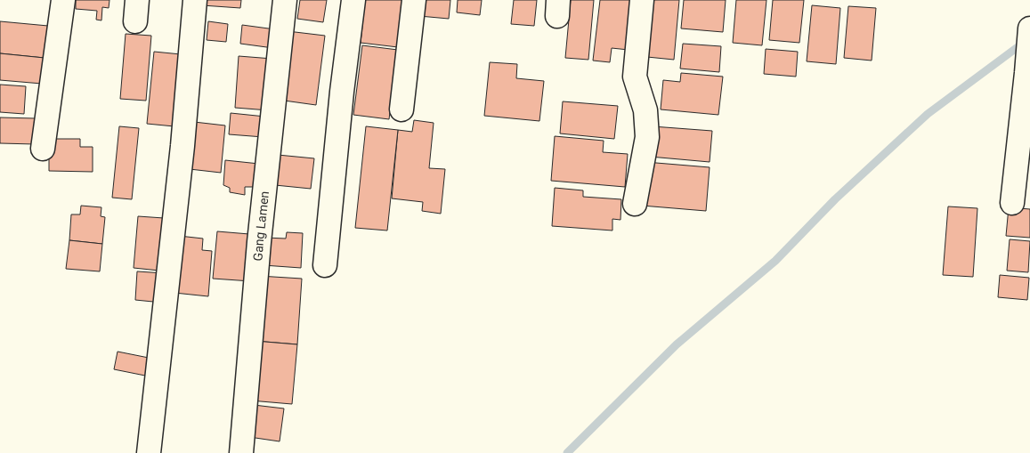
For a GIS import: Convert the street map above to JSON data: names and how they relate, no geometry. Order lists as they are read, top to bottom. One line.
{"streets":{"street":["Gang Lamen"]}}
